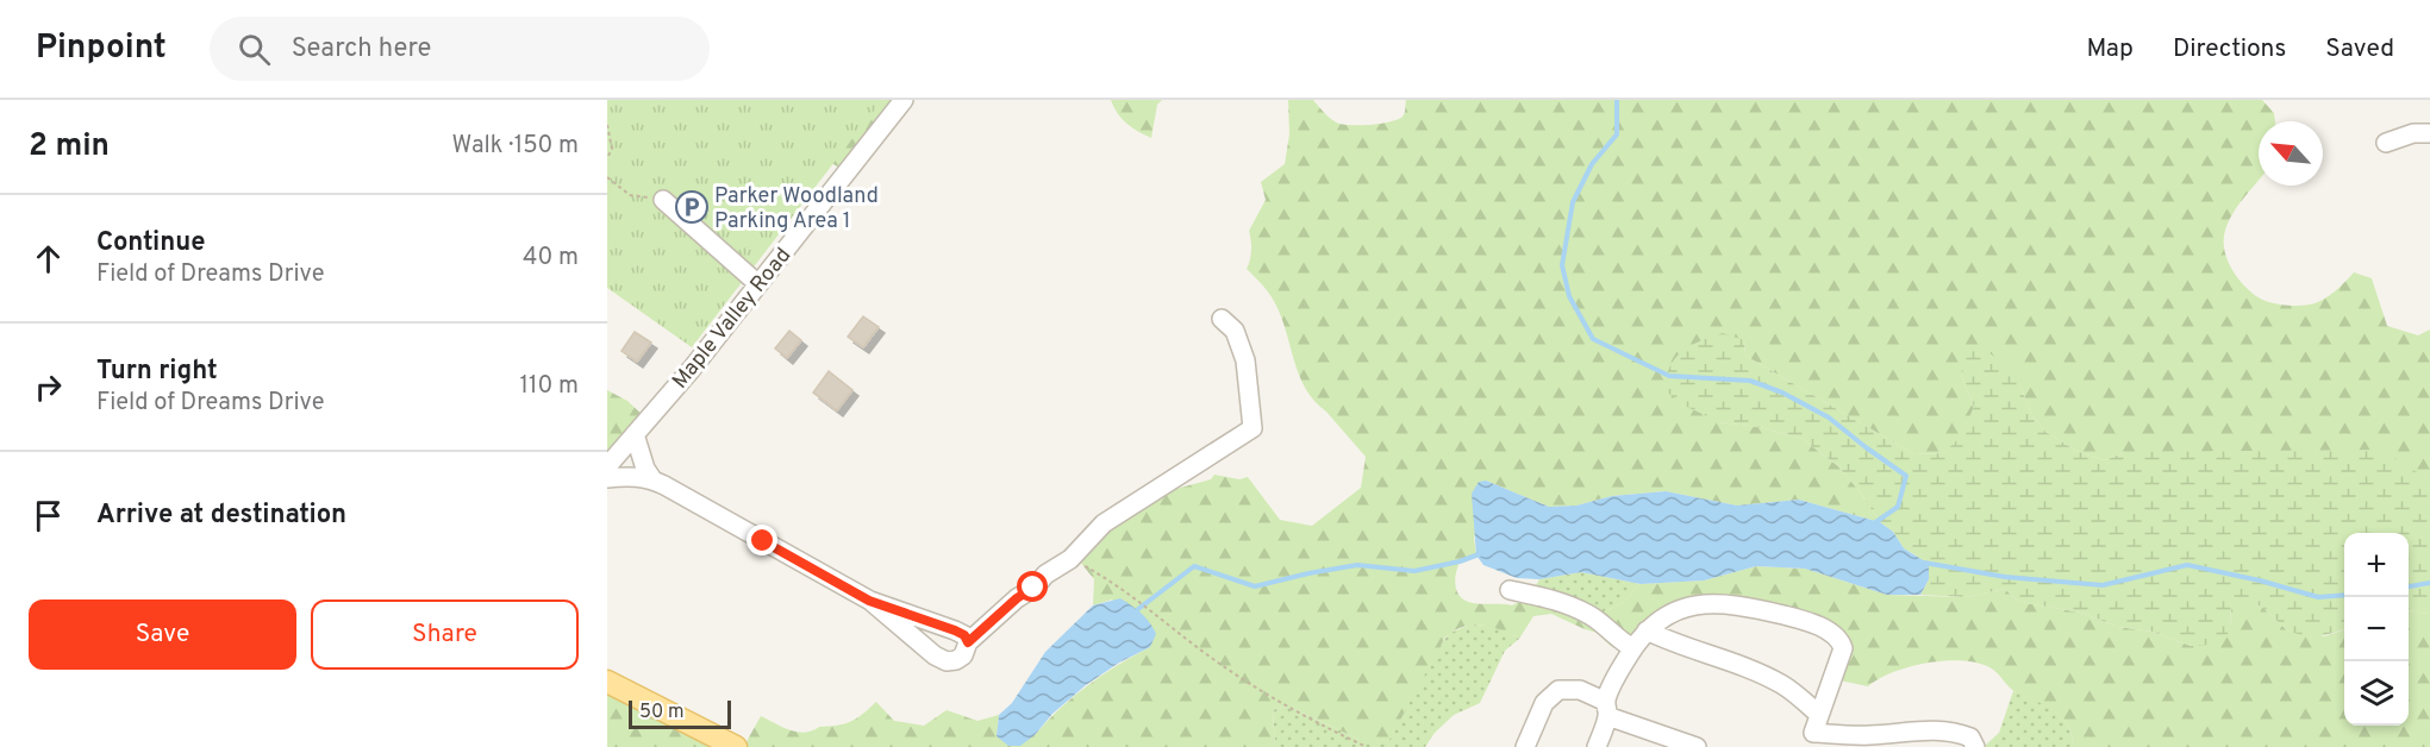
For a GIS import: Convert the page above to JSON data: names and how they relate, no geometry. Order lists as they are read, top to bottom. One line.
{"streets":{"street":["Maple Valley Road"]},"places":{"parking":["Parker Woodland Parking Area 1"]},"scale_bar":"50 m","north":"top left","page":{"header":"Pinpoint","search":"Search here","nav":["Map","Directions","Saved"],"heading":["2 min","Walk · 150 m"],"list":[["Continue","Field of Dreams Drive","40 m"],["Turn right","Field of Dreams Drive","110 m"],"Arrive at destination"],"map_buttons":["+","−"],"buttons":["Save","Share"],"scale":"50 m"}}
